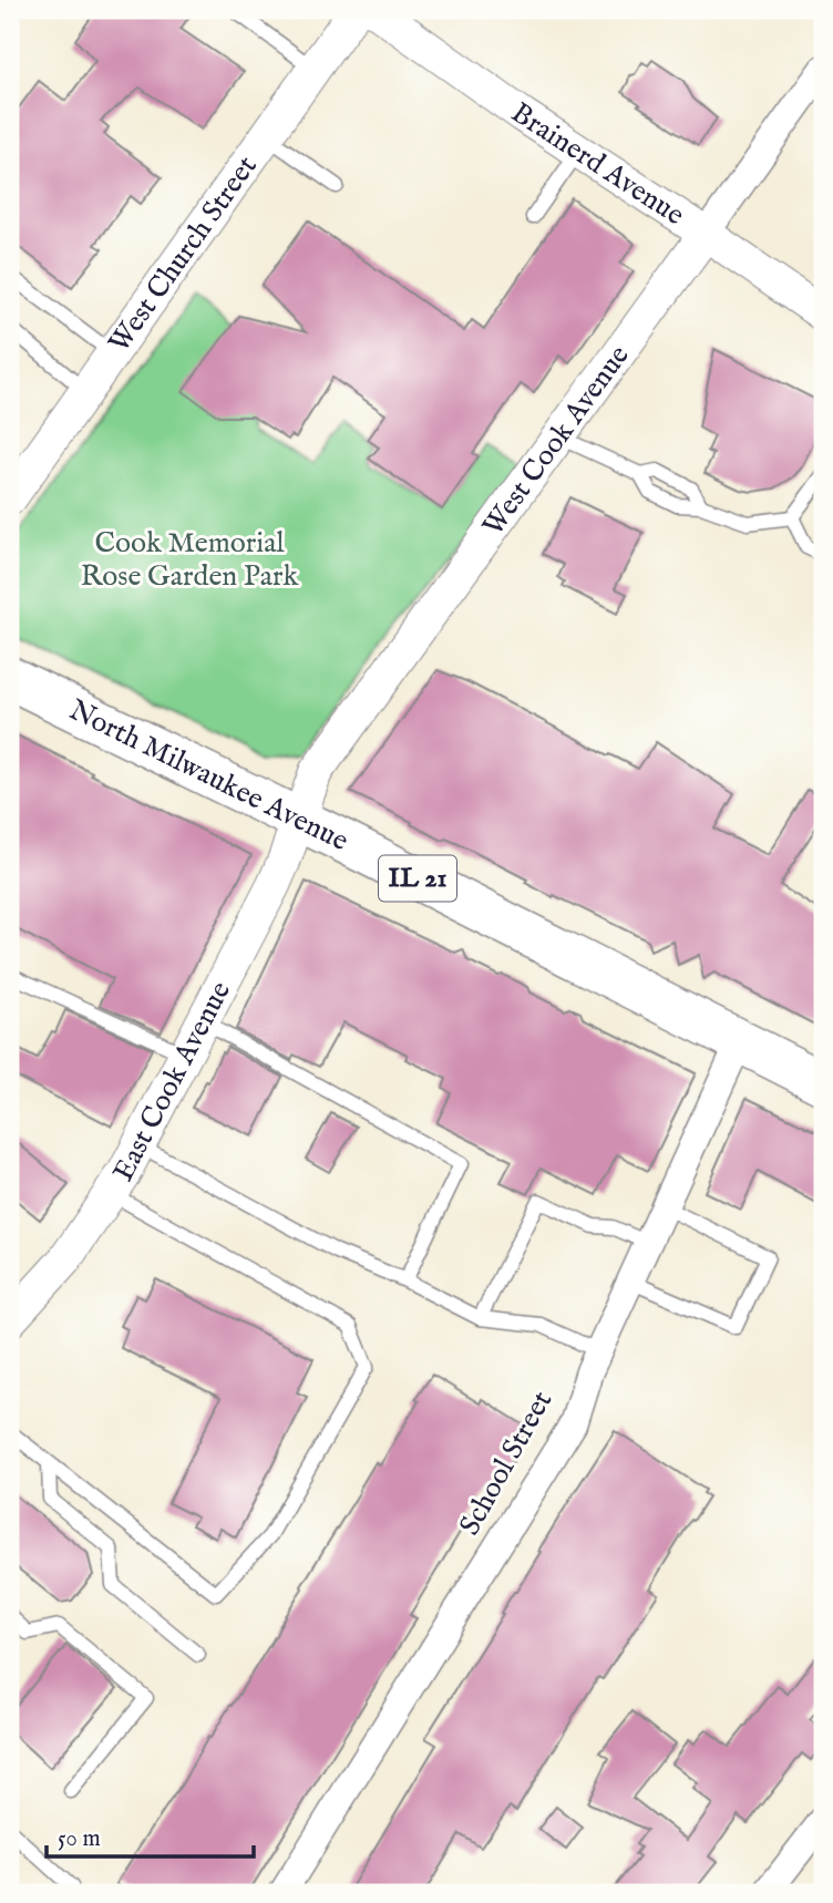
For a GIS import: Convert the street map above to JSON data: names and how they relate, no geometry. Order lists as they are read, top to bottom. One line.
{"streets":{"main road":["North Milwaukee Avenue","IL 21"],"street":["Brainerd Avenue","West Church Street","West Cook Avenue","East Cook Avenue","School Street"]},"crossings":[["Brainerd Avenue","West Cook Avenue"],["West Cook Avenue","North Milwaukee Avenue"],["West Cook Avenue","East Cook Avenue"],["North Milwaukee Avenue","East Cook Avenue"],["North Milwaukee Avenue","School Street"]],"parks":["Cook Memorial Rose Garden Park"],"scale_bar":"50 m"}
